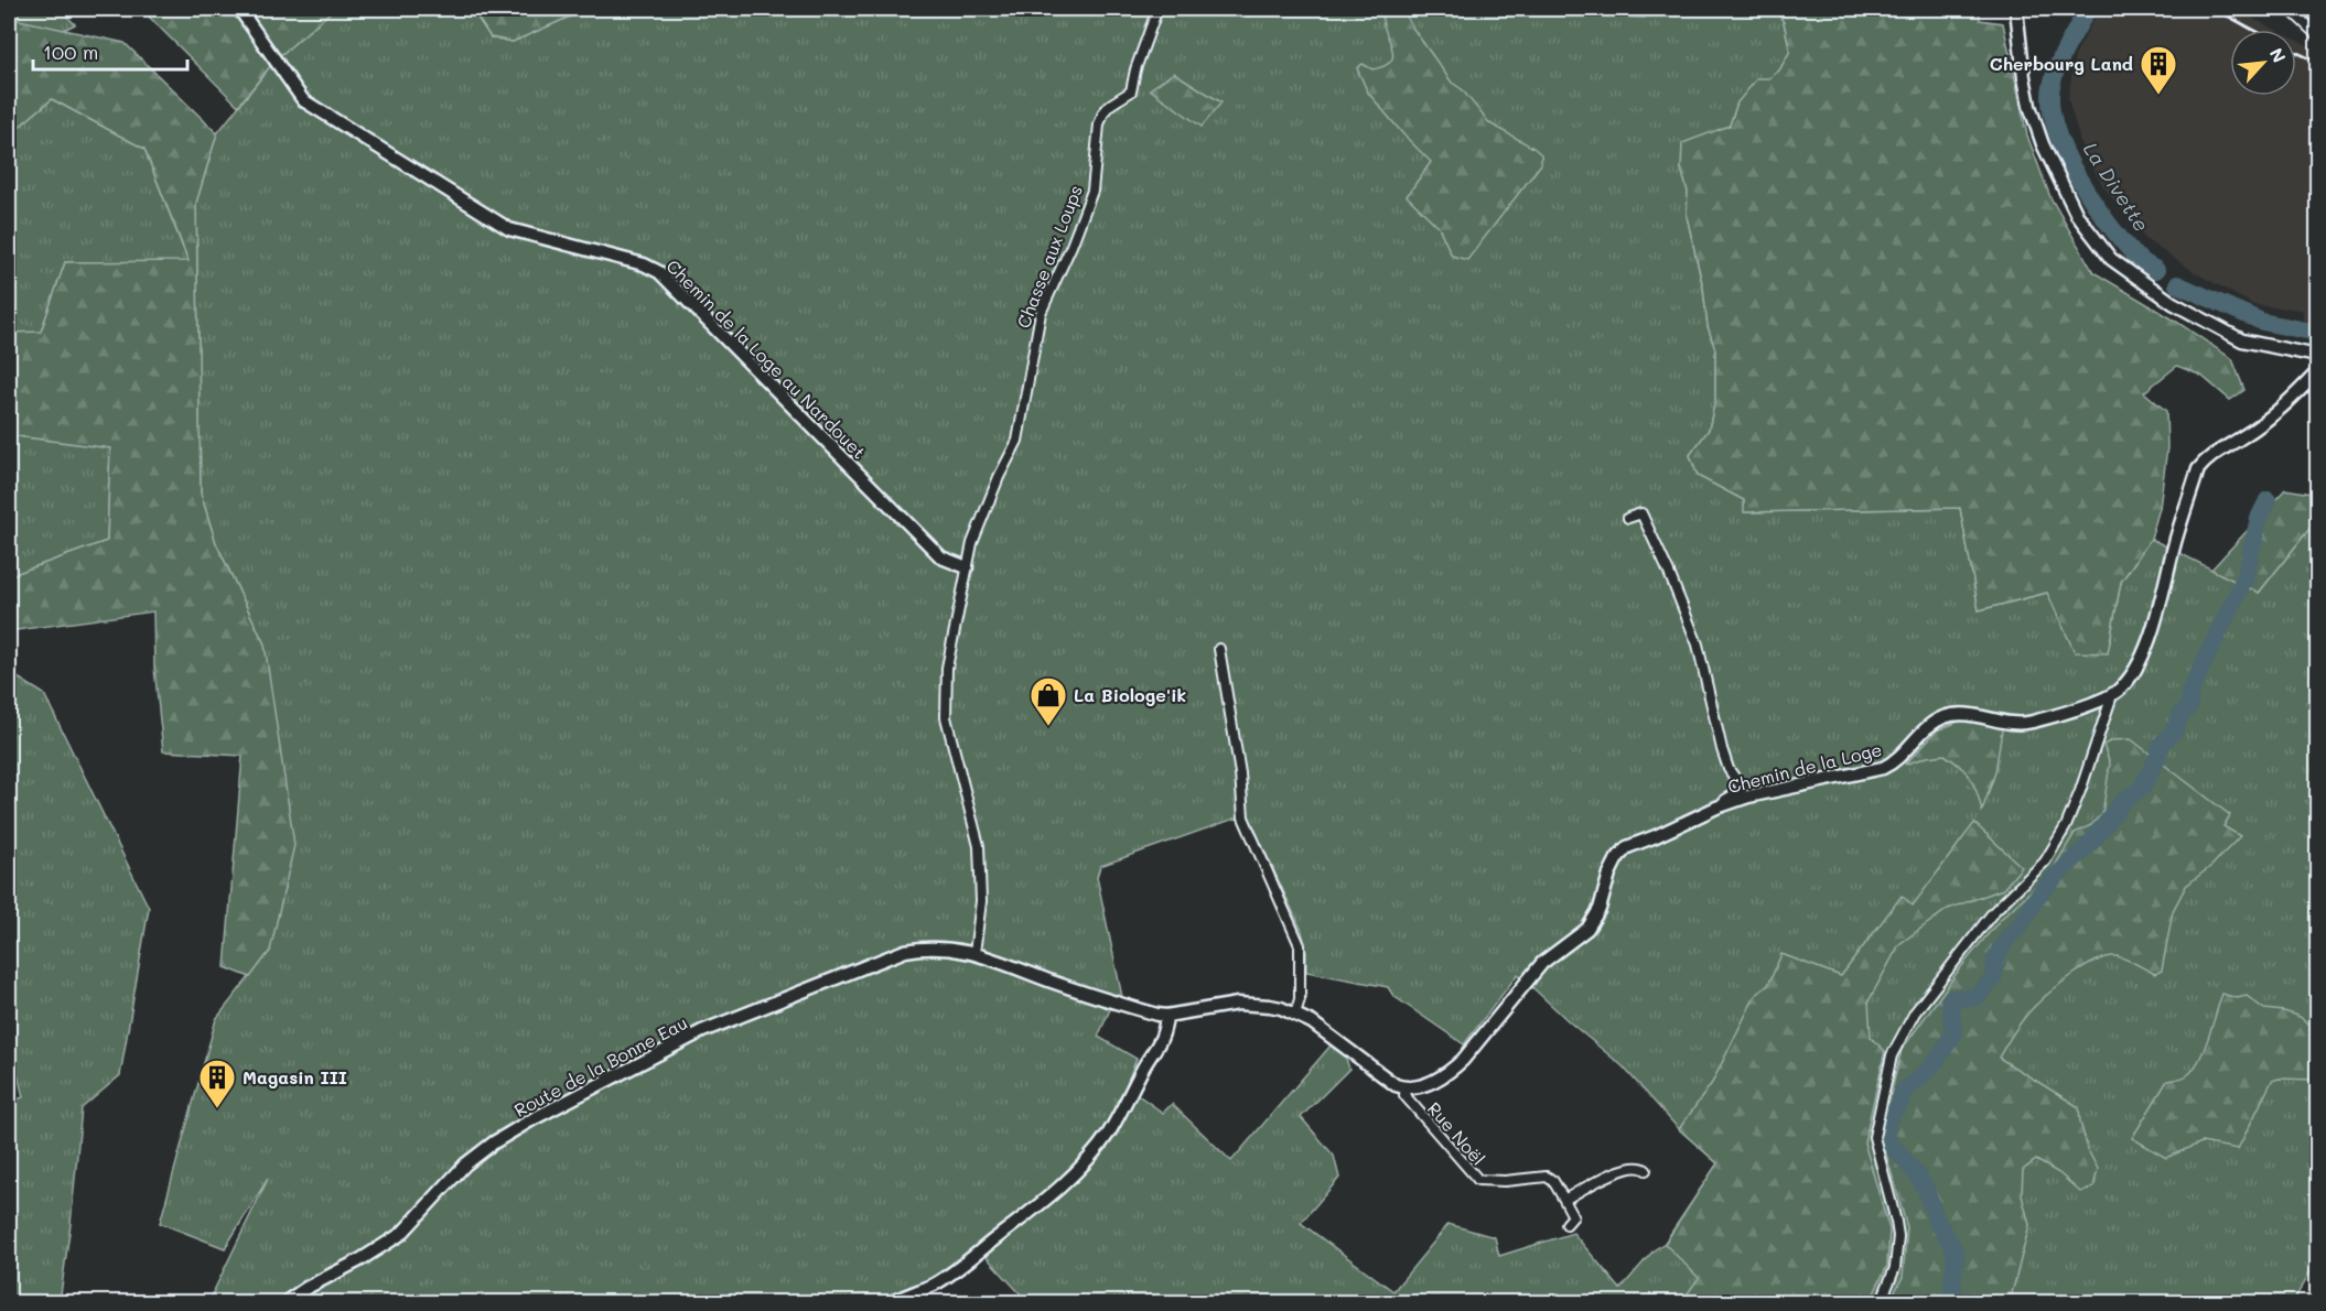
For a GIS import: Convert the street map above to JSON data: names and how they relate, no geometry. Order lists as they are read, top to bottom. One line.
{"streets":{"street":["Chasse aux Loups","Chemin de la Loge au Nardouet","Chemin de la Loge","Route de la Bonne Eau","Rue Noël"]},"crossings":[["Chasse aux Loups","Chemin de la Loge au Nardouet"],["Chasse aux Loups","Route de la Bonne Eau"],["Chemin de la Loge","Rue Noël"]],"water":["La Divette"],"places":{"building":["Cherbourg Land","Magasin III"],"shop":["La Biologe'ik"]},"scale_bar":"100 m","north":"top right"}
